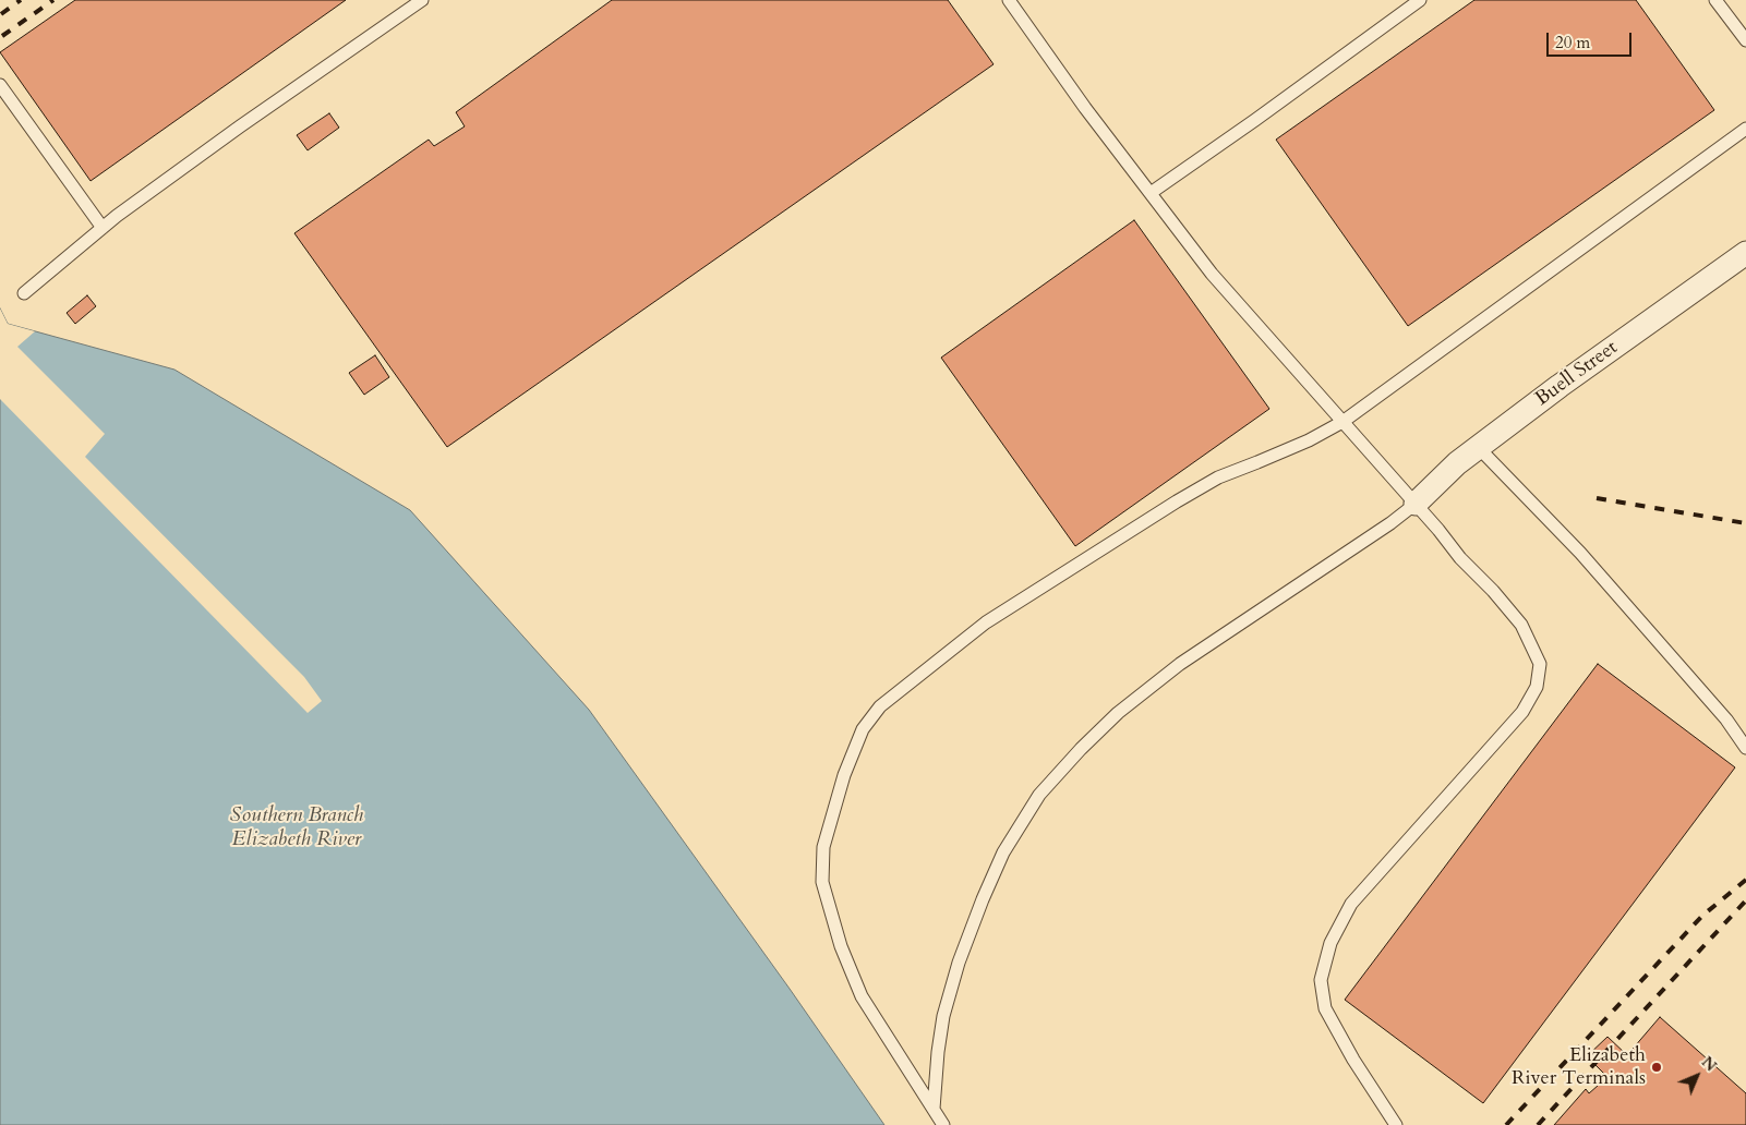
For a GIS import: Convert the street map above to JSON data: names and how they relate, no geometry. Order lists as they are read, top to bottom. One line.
{"streets":{"street":["Buell Street"]},"water":["Southern Branch Elizabeth River"],"places":["Elizabeth River Terminals"],"scale_bar":"20 m","north":"top right"}
